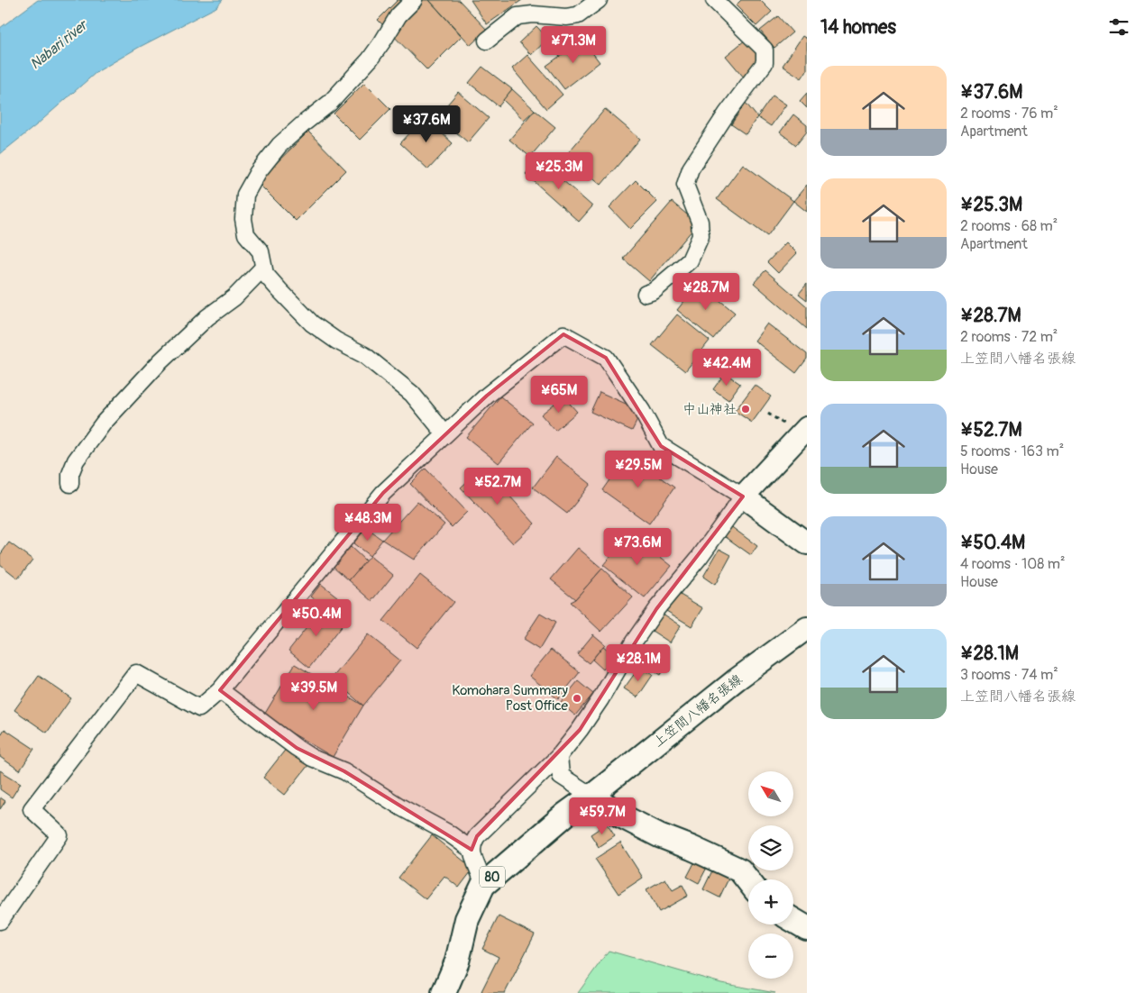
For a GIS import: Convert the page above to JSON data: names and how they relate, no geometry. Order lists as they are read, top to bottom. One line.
{"streets":{"main road":["上笠間八幡名張線","80"]},"crossings":[["上笠間八幡名張線","80"]],"water":["Nabari river"],"places":["中山神社","Komohara Summary Post Office"],"north":"top left","page":{"heading":"14 homes","price":["¥71.3M","¥37.6M","¥25.3M","¥28.7M","¥42.4M","¥65M","¥29.5M","¥52.7M","¥48.3M","¥73.6M","¥50.4M","¥28.1M","¥39.5M","¥59.7M"],"list":[{"name":"¥37.6M","note":"2 rooms · 76 m² · Apartment"},{"name":"¥25.3M","note":"2 rooms · 68 m² · Apartment"},{"name":"¥28.7M","note":"2 rooms · 72 m² · 上笠間八幡名張線"},{"name":"¥52.7M","note":"5 rooms · 163 m² · House"},{"name":"¥50.4M","note":"4 rooms · 108 m² · House"},{"name":"¥28.1M","note":"3 rooms · 74 m² · 上笠間八幡名張線"}],"map_buttons":["+","−"]}}
